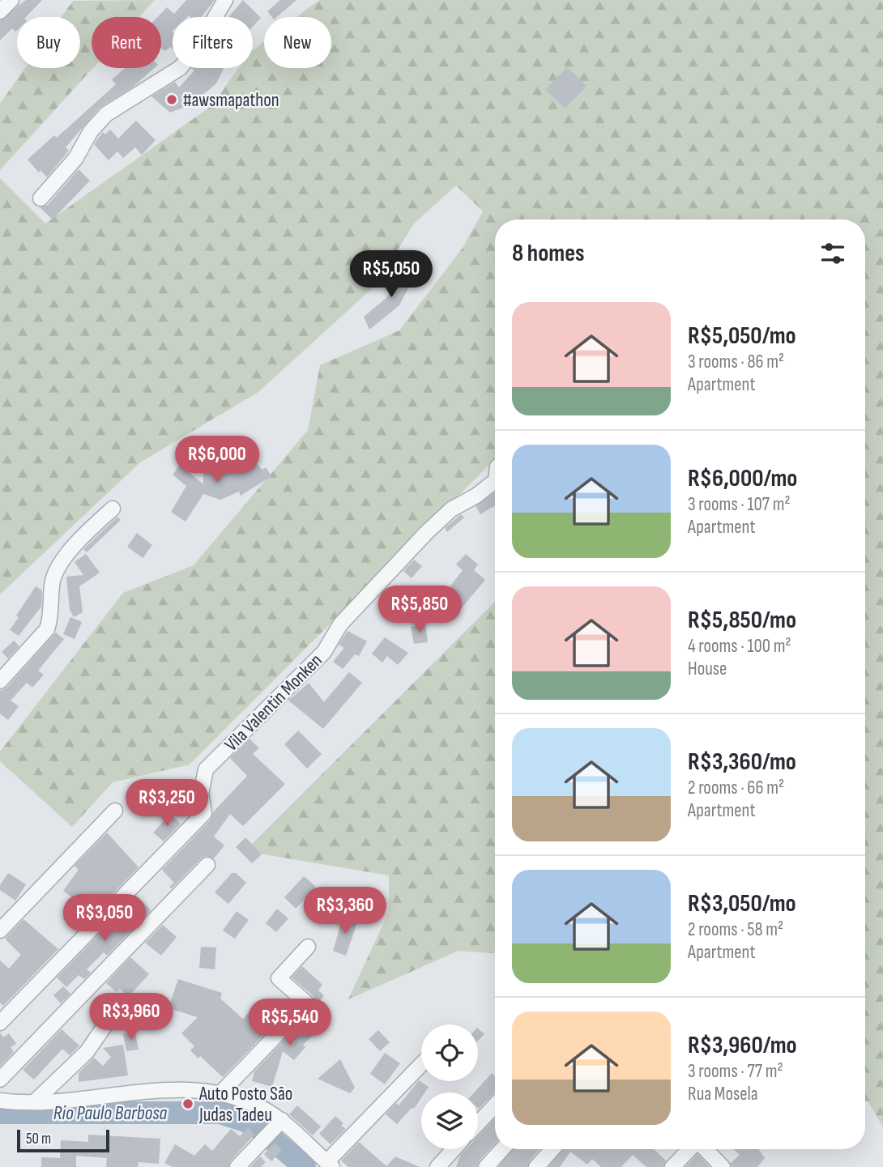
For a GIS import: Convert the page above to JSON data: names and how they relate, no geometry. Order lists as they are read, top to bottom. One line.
{"streets":{"street":["Vila Valentin Monken"]},"water":["Rio Paulo Barbosa"],"places":["#awsmapathon","Auto Posto São Judas Tadeu"],"scale_bar":"50 m","page":{"chip":["Buy","Rent","Filters","New"],"heading":"8 homes","price":["R$5,050","R$6,000","R$5,850","R$3,250","R$3,360","R$3,050","R$3,960","R$5,540"],"list":[{"name":"R$5,050/mo","note":"3 rooms · 86 m² · Apartment"},{"name":"R$6,000/mo","note":"3 rooms · 107 m² · Apartment"},{"name":"R$5,850/mo","note":"4 rooms · 100 m² · House"},{"name":"R$3,360/mo","note":"2 rooms · 66 m² · Apartment"},{"name":"R$3,050/mo","note":"2 rooms · 58 m² · Apartment"},{"name":"R$3,960/mo","note":"3 rooms · 77 m² · Rua Mosela"}],"scale":"50 m"}}
